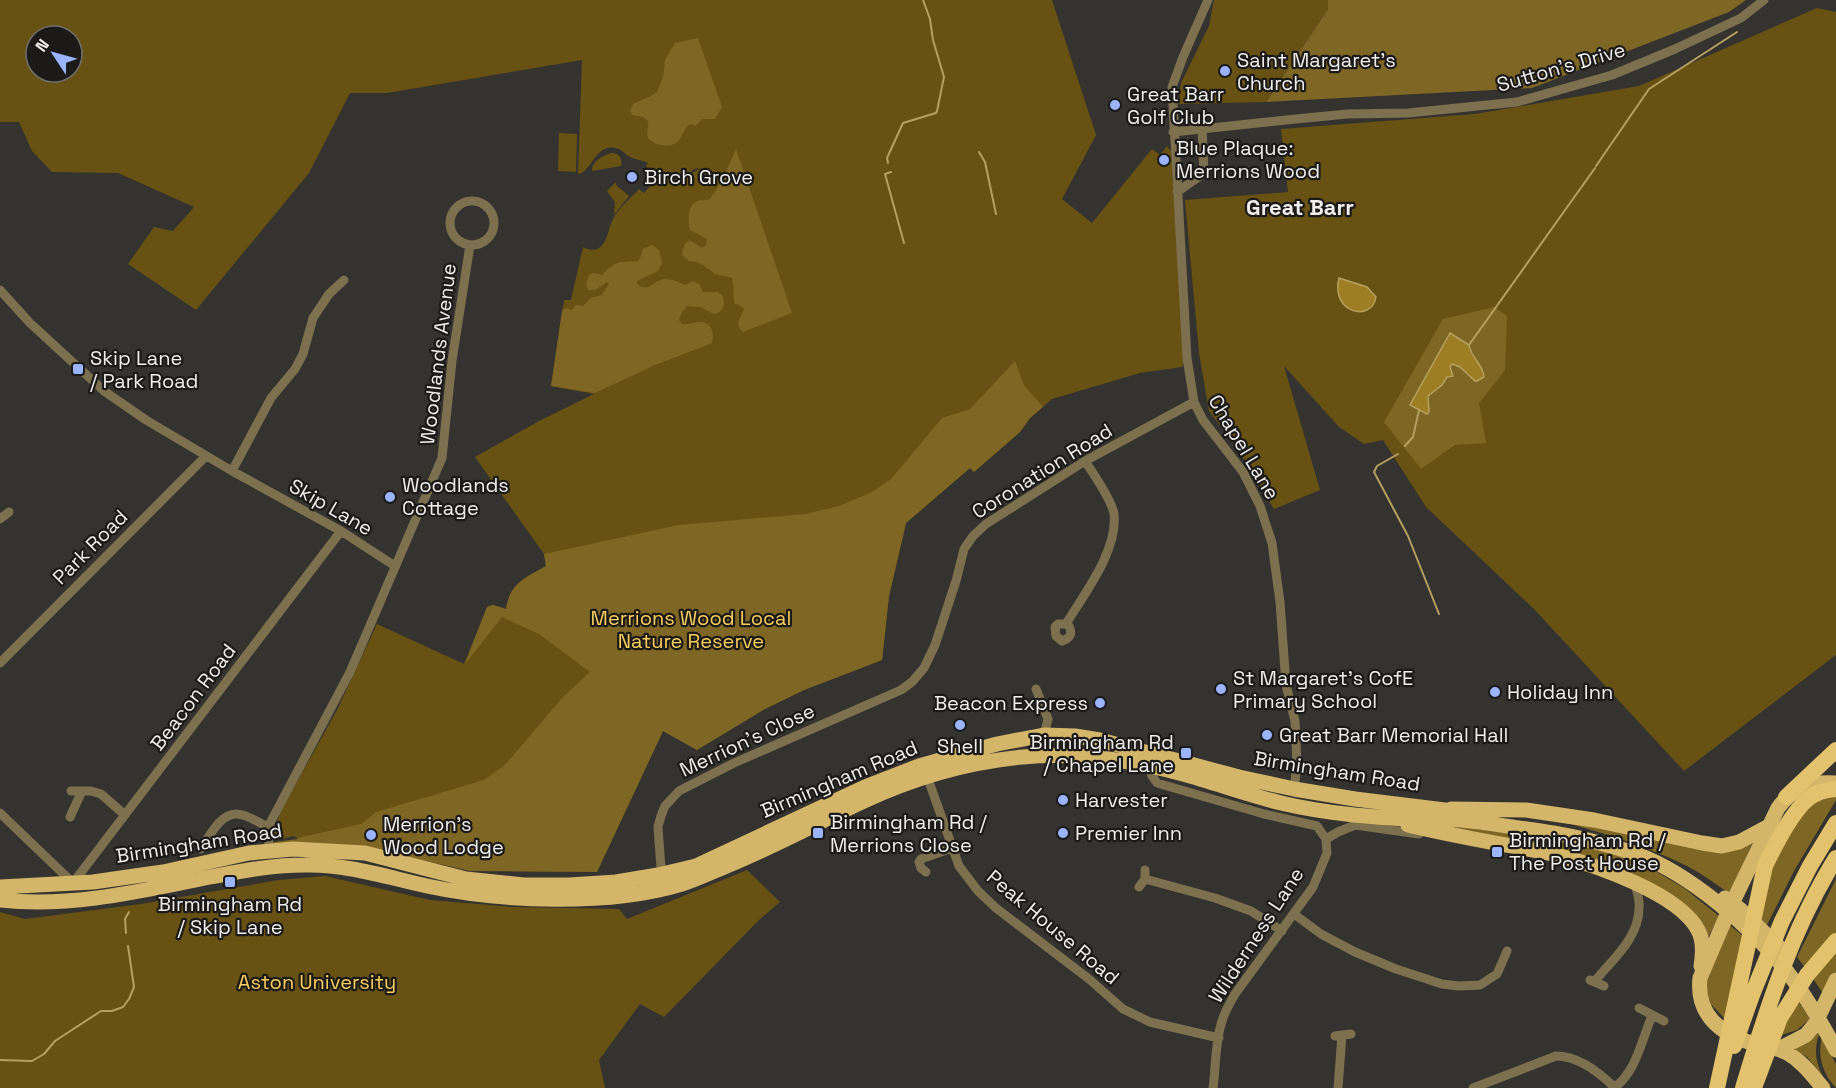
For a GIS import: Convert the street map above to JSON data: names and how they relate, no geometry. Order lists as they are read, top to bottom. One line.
{"streets":{"highway":["Birmingham Road"],"street":["Sutton's Drive","Woodlands Avenue","Chapel Lane","Coronation Road","Skip Lane","Park Road","Beacon Road","Merrion's Close","Peak House Road","Wilderness Lane"]},"crossings":[["Sutton's Drive","Chapel Lane"],["Woodlands Avenue","Skip Lane"],["Chapel Lane","Coronation Road"],["Chapel Lane","Birmingham Road"],["Coronation Road","Merrion's Close"],["Skip Lane","Park Road"],["Skip Lane","Beacon Road"],["Beacon Road","Birmingham Road"],["Merrion's Close","Birmingham Road"],["Birmingham Road","Peak House Road"],["Peak House Road","Wilderness Lane"]],"districts":["Great Barr"],"parks":["Merrions Wood Local Nature Reserve","Aston University"],"places":{"other":["Saint Margaret's Church","Great Barr Golf Club","Blue Plaque: Merrions Wood","Birch Grove","Woodlands Cottage","St Margaret's CofE Primary School","Holiday Inn","Beacon Express","Shell","Great Barr Memorial Hall","Harvester","Premier Inn","Merrion's Wood Lodge"],"transit":["Skip Lane / Park Road","Birmingham Rd / Chapel Lane","Birmingham Rd / Merrions Close","Birmingham Rd / The Post House","Birmingham Rd / Skip Lane"]},"north":"top left"}
